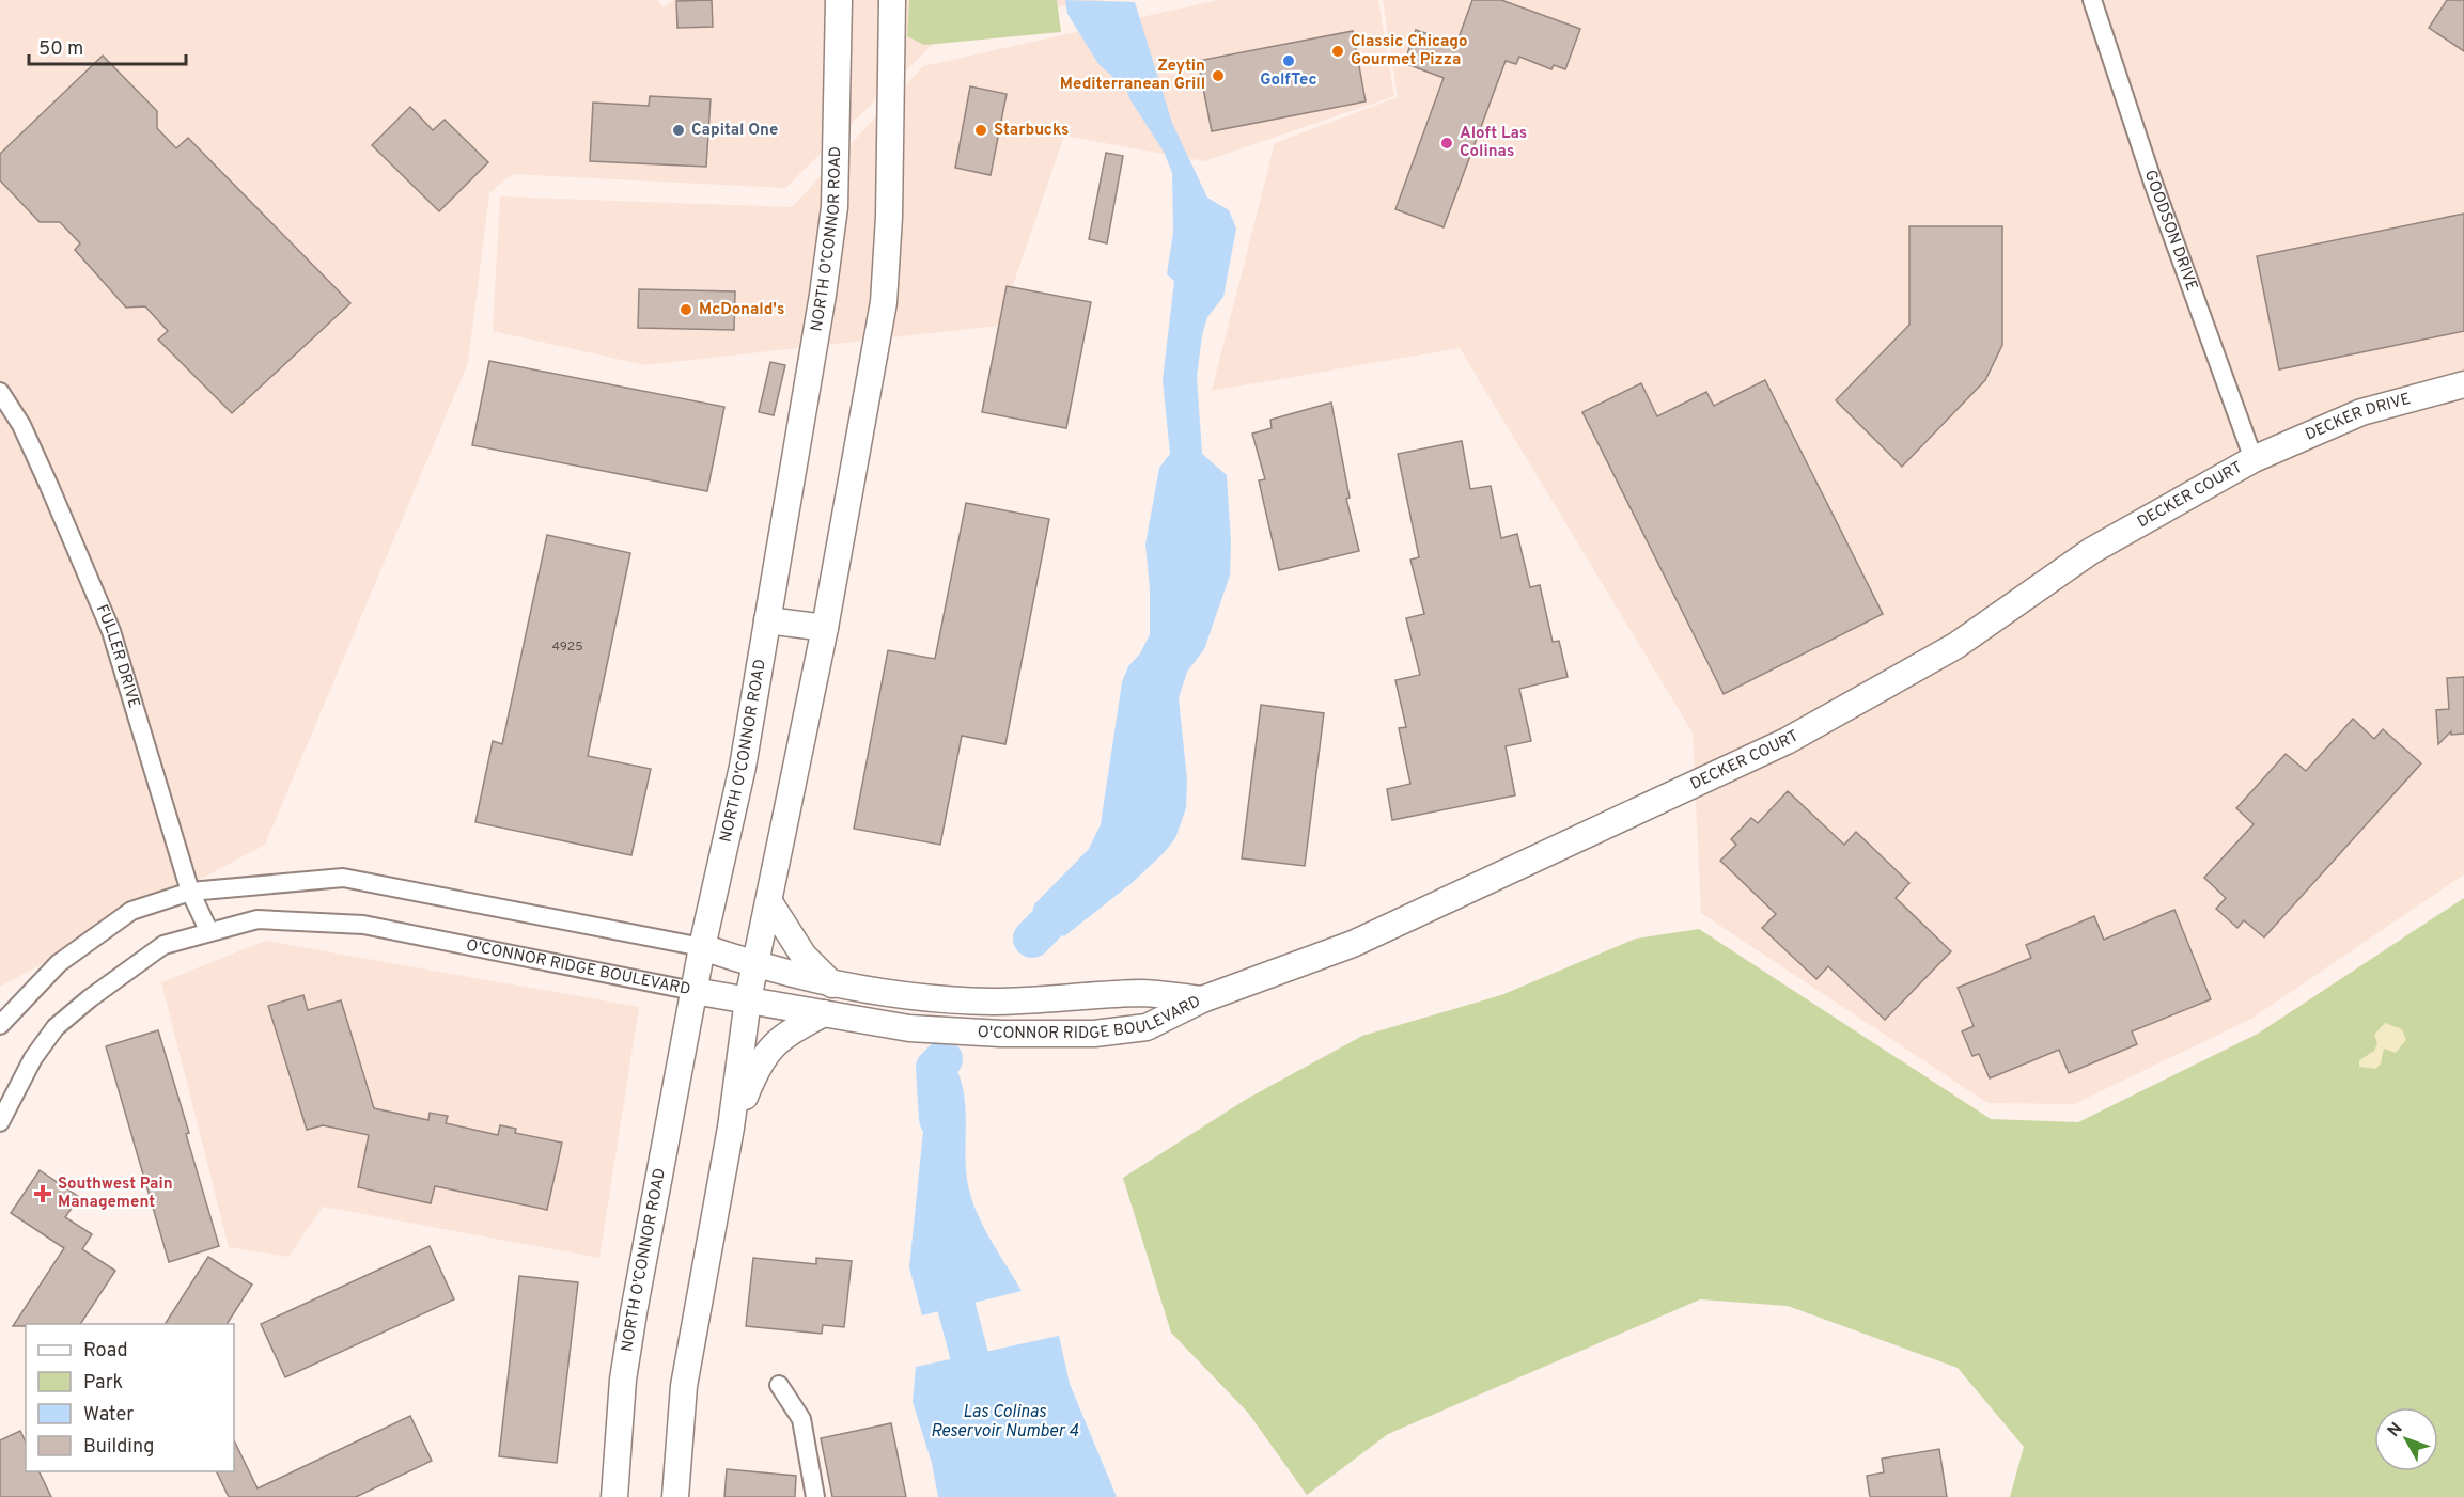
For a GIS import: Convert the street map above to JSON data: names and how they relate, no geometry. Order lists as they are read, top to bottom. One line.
{"streets":{"main road":["NORTH O'CONNOR ROAD","DECKER DRIVE","DECKER COURT","O'CONNOR RIDGE BOULEVARD"],"street":["GOODSON DRIVE","FULLER DRIVE"]},"crossings":[["GOODSON DRIVE","DECKER DRIVE"],["GOODSON DRIVE","DECKER COURT"],["NORTH O'CONNOR ROAD","O'CONNOR RIDGE BOULEVARD"],["DECKER DRIVE","DECKER COURT"],["DECKER COURT","O'CONNOR RIDGE BOULEVARD"],["FULLER DRIVE","O'CONNOR RIDGE BOULEVARD"]],"water":["Las Colinas Reservoir Number 4"],"places":{"other":["Classic Chicago Gourmet Pizza","GolfTec","Zeytin Mediterranean Grill","Capital One","Starbucks","Aloft Las Colinas","McDonald's"],"health":["Southwest Pain Management"]},"house_numbers":["4925"],"legend":["Road","Park","Water","Building"],"scale_bar":"50 m","north":"top left"}
